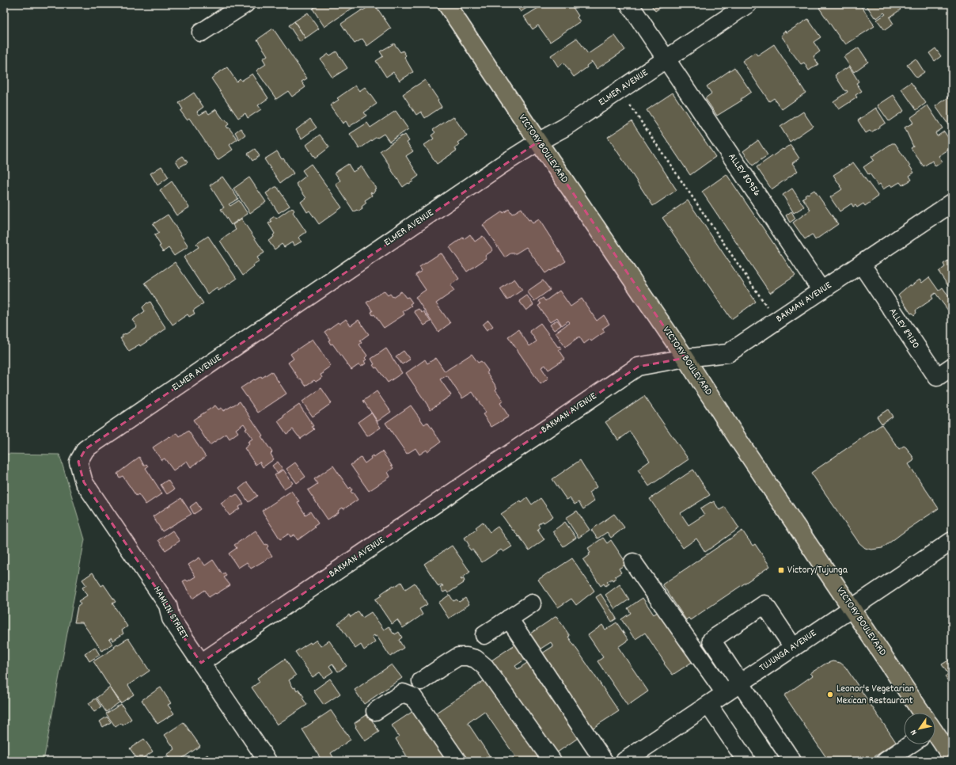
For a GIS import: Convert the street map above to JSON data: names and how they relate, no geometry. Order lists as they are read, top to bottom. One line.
{"streets":{"main road":["VICTORY BOULEVARD"],"street":["ELMER AVENUE","ALLEY 80956","BAKMAN AVENUE","ALLEY 89130","HAMLIN STREET","TUJUNGA AVENUE"]},"crossings":[["ELMER AVENUE","VICTORY BOULEVARD"],["ELMER AVENUE","ALLEY 80956"],["ELMER AVENUE","HAMLIN STREET"],["VICTORY BOULEVARD","BAKMAN AVENUE"],["VICTORY BOULEVARD","TUJUNGA AVENUE"],["ALLEY 80956","BAKMAN AVENUE"],["BAKMAN AVENUE","ALLEY 89130"],["BAKMAN AVENUE","HAMLIN STREET"]],"places":{"transit":["Victory/Tujunga"],"other":["Leonor's Vegetarian Mexican Restaurant"]},"north":"bottom left"}
